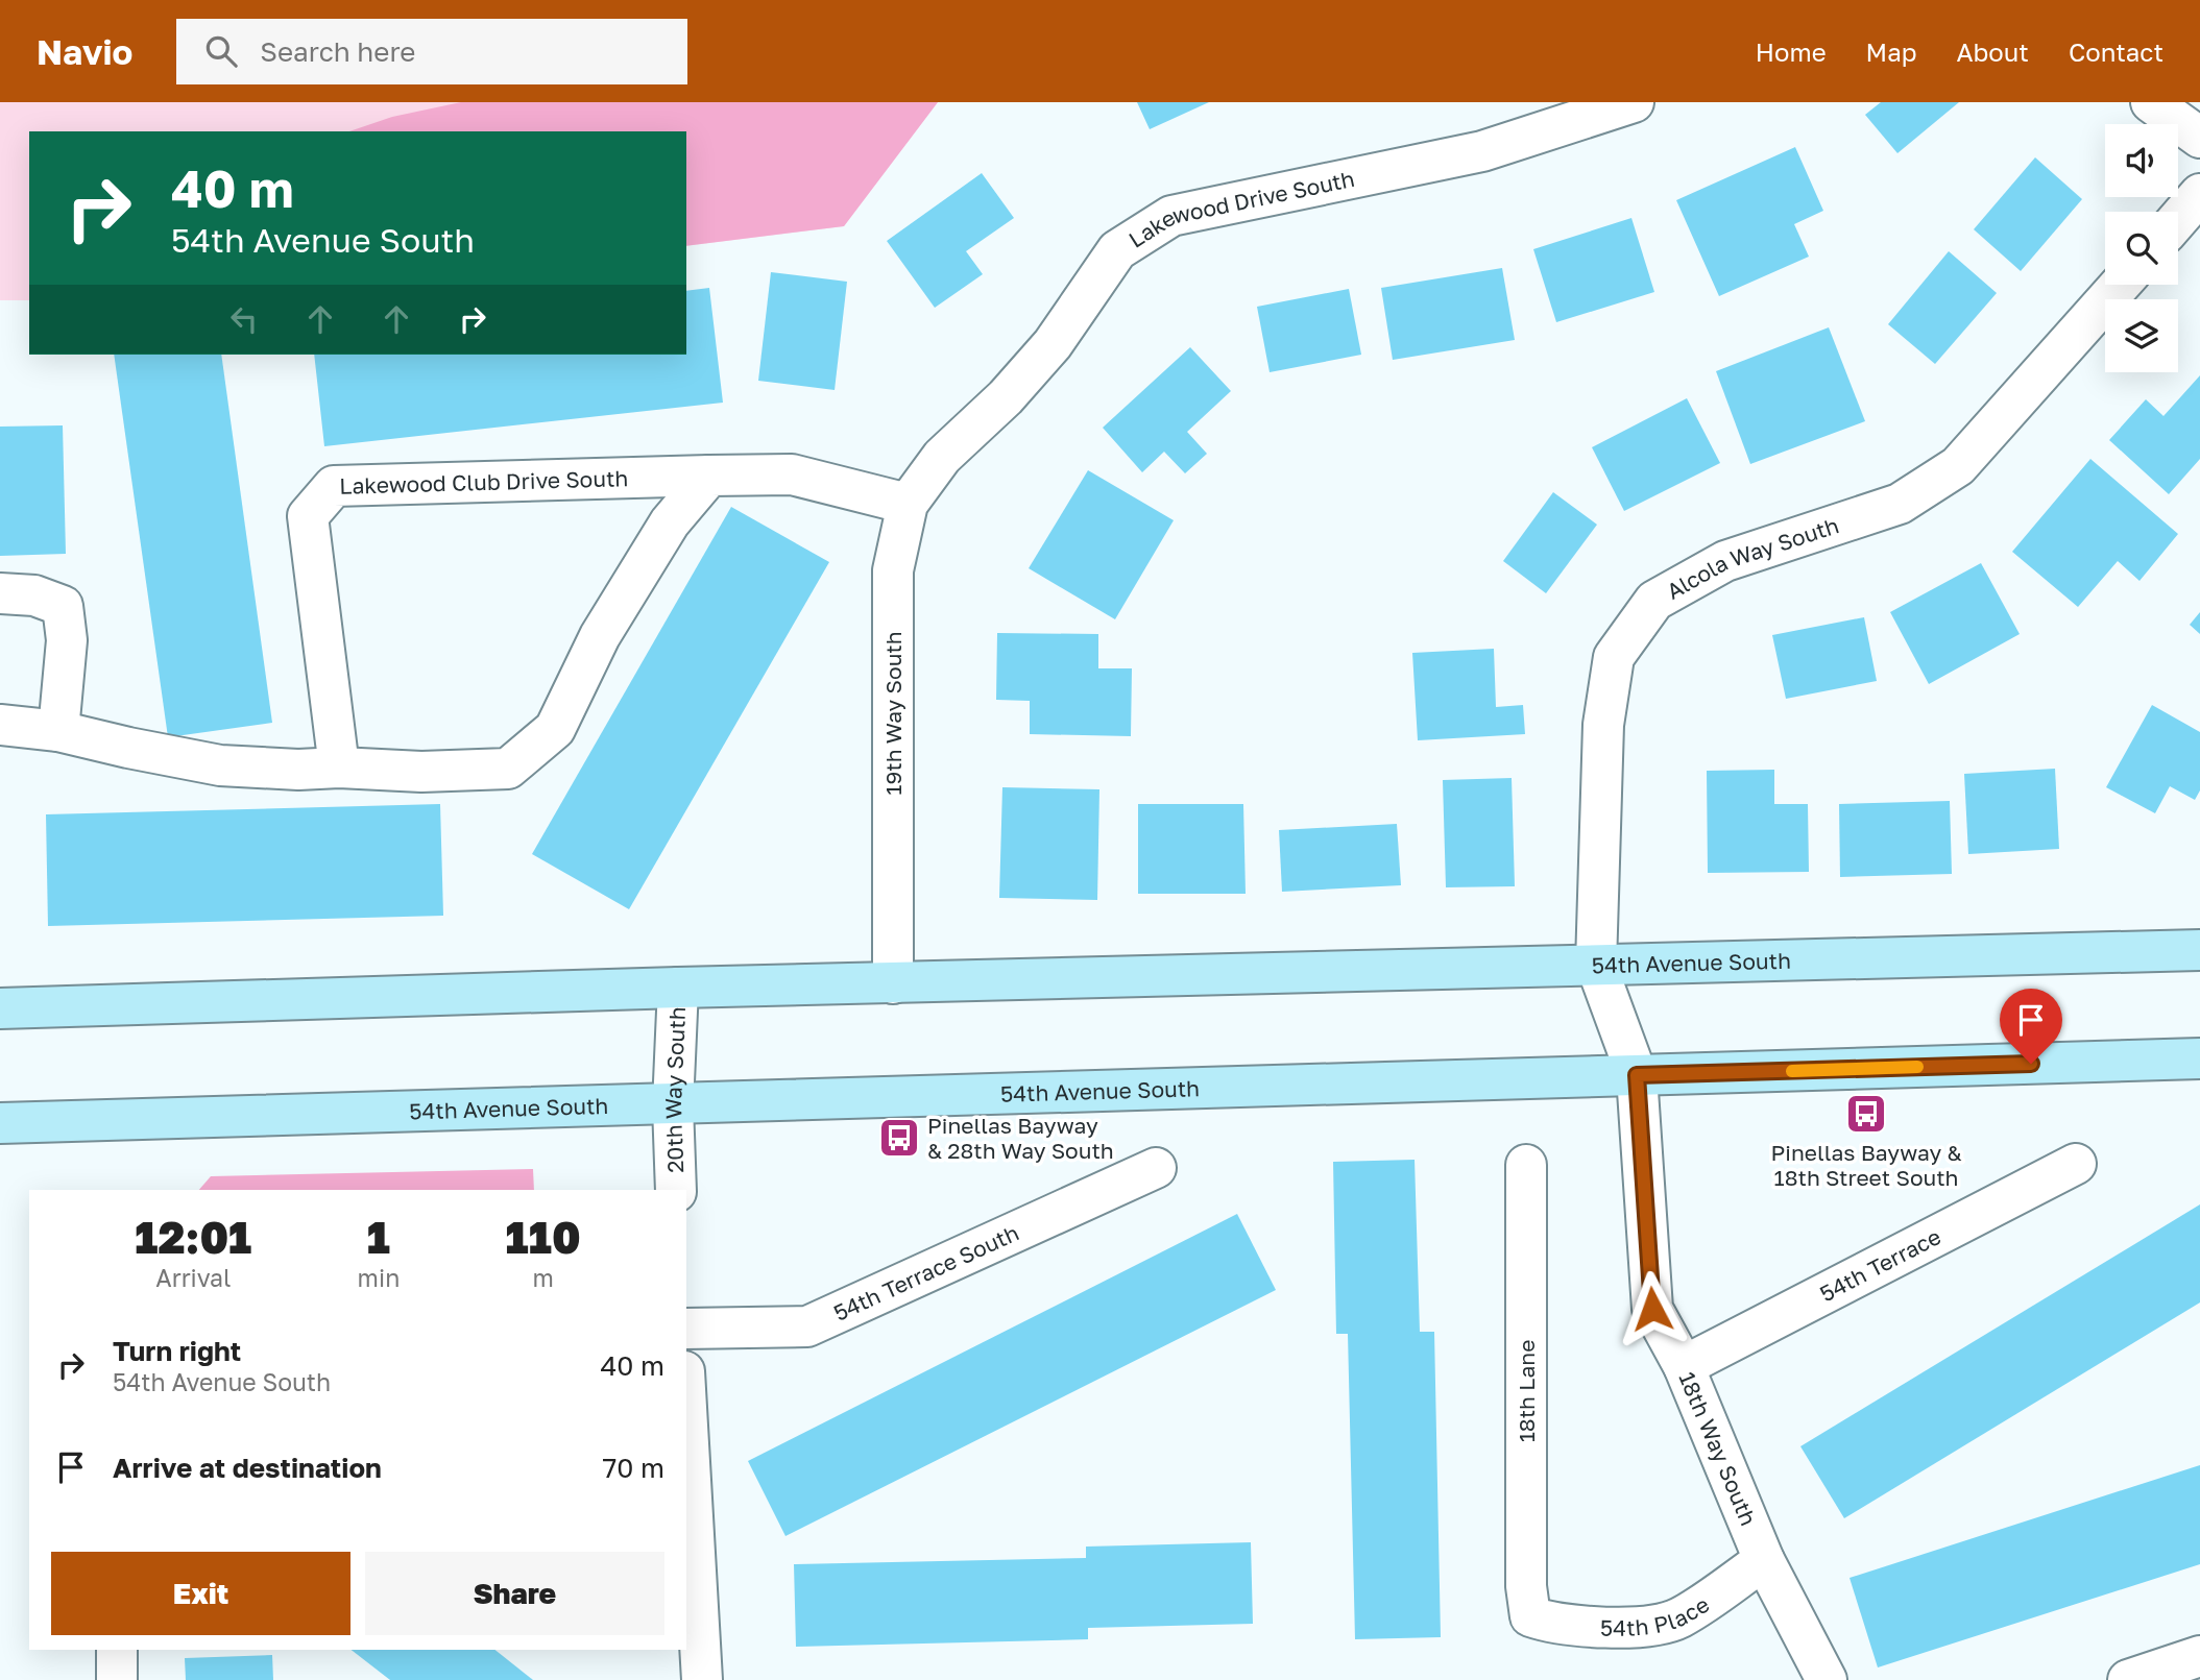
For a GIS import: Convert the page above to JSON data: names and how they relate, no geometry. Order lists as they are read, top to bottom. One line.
{"streets":{"main road":["54th Avenue South"],"street":["Lakewood Drive South","Lakewood Club Drive South","Alcola Way South","19th Way South","20th Way South","54th Terrace","54th Terrace South","18th Lane","18th Way South","54th Place"]},"crossings":[["Lakewood Drive South","19th Way South"],["Lakewood Club Drive South","19th Way South"],["Alcola Way South","54th Avenue South"],["Alcola Way South","18th Way South"],["19th Way South","54th Avenue South"],["54th Avenue South","20th Way South"],["54th Avenue South","18th Way South"],["54th Terrace","18th Way South"],["18th Lane","54th Place"],["18th Way South","54th Place"]],"places":{"bus stop":["Pinellas Bayway & 18th Street South","Pinellas Bayway & 28th Way South"]},"page":{"header":"Navio","search":"Search here","nav":["Home","Map","About","Contact"],"turn":["40 m","54th Avenue South"],"eta":["12:01","Arrival","1","min","110","m"],"list":[{"name":"Turn right","note":"54th Avenue South","value":"40 m"},{"name":"Arrive at destination","value":"70 m"}],"buttons":["Exit","Share"]}}
